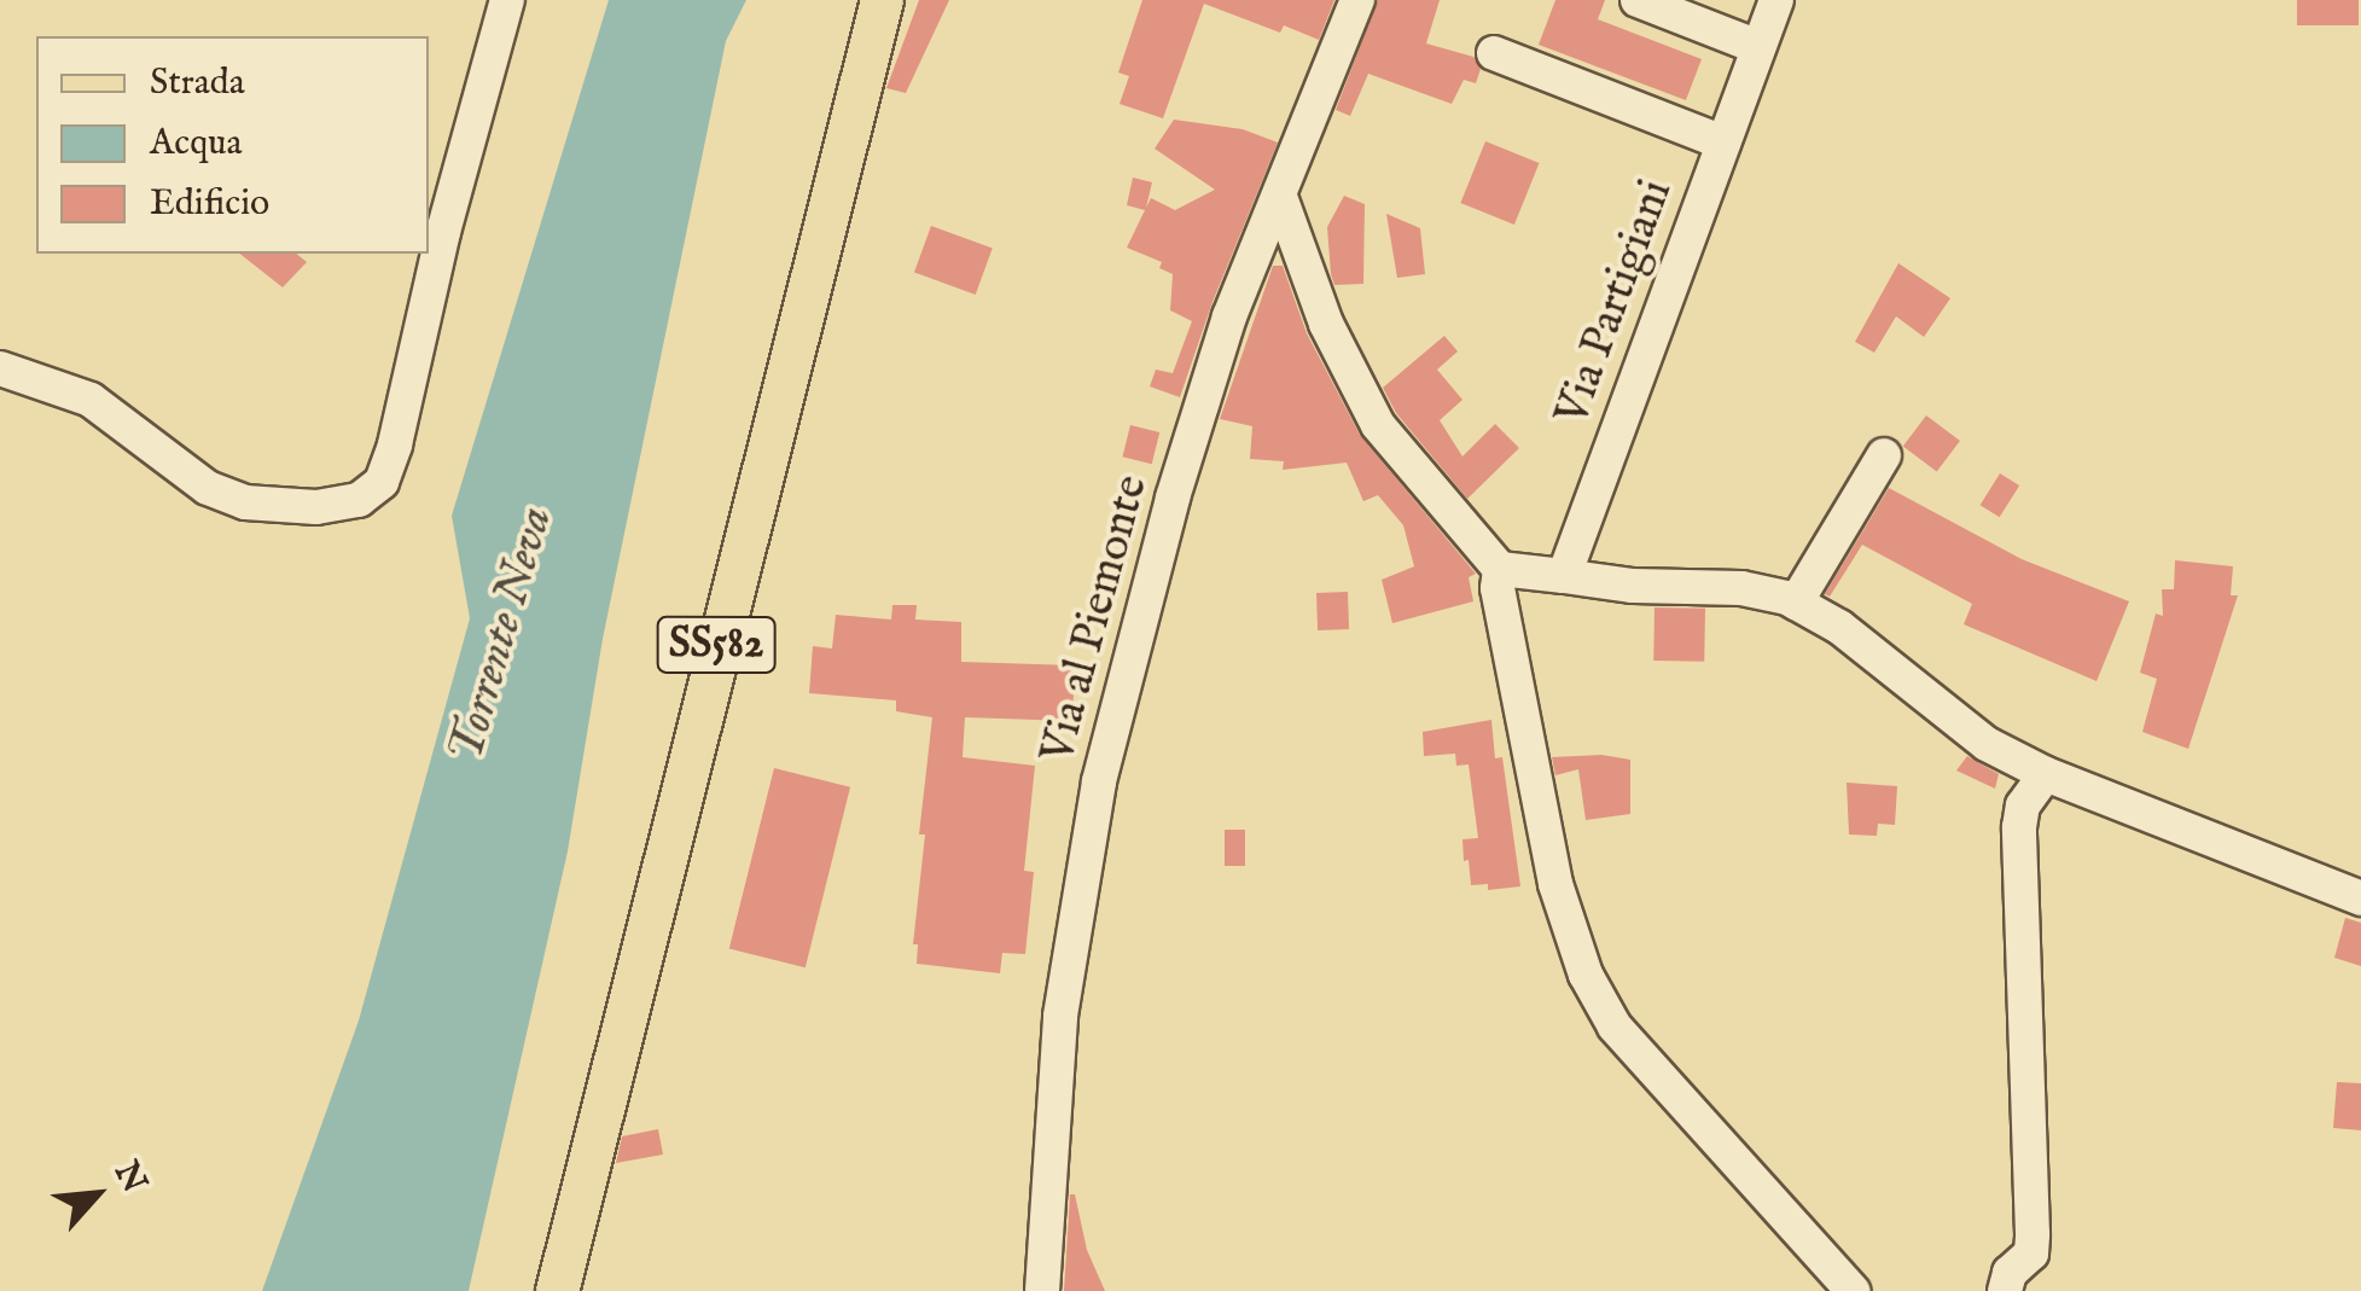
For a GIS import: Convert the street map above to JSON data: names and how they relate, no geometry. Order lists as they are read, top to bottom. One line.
{"streets":{"main road":["SS582"],"street":["Via Partigiani","Via al Piemonte"]},"water":["Torrente Neva"],"legend":["Strada","Acqua","Edificio"],"north":"top right"}
